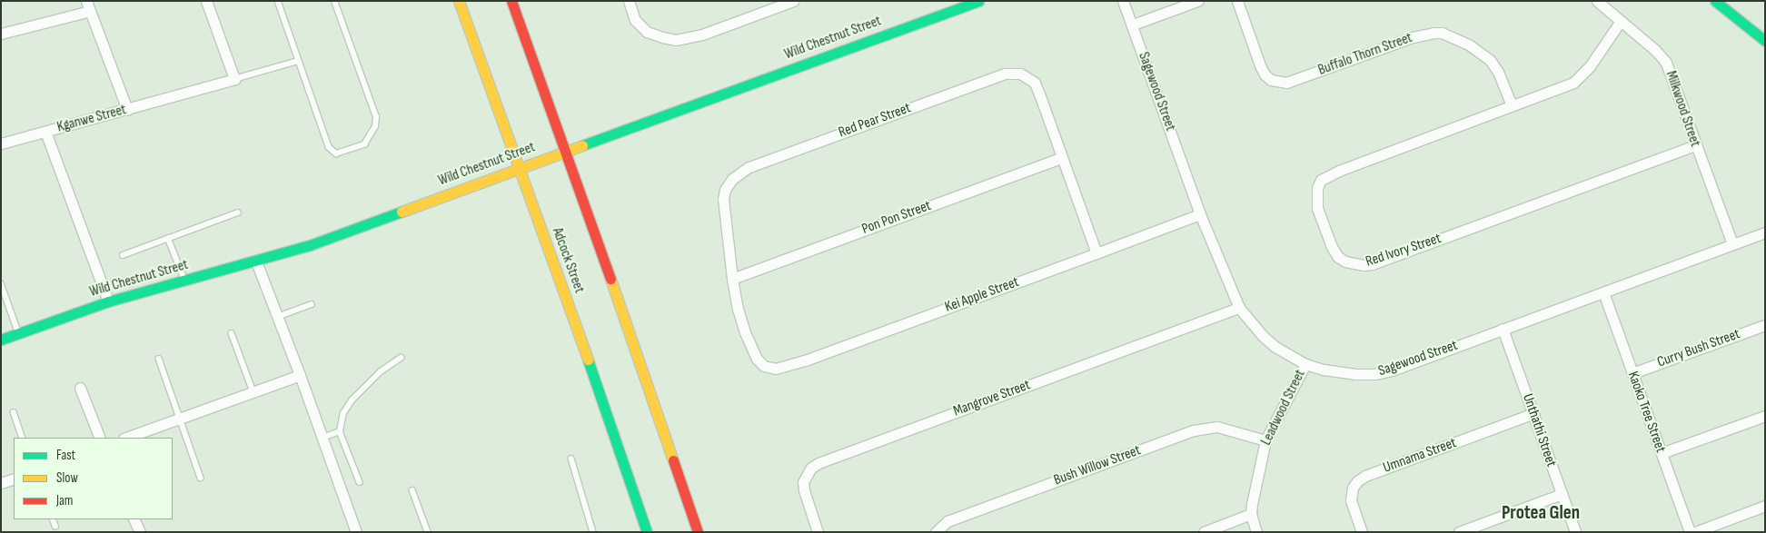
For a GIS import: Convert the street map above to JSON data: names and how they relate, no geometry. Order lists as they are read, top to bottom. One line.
{"streets":{"main road":["Wild Chestnut Street","Adcock Street"],"street":["Buffalo Thorn Street","Sagewood Street","Milkwood Street","Kganwe Street","Red Pear Street","Pon Pon Street","Red Ivory Street","Kei Apple Street","Curry Bush Street","Mangrove Street","Leadwood Street","Kaoko Tree Street","Unthathi Street","Umnama Street","Bush Willow Street"]},"crossings":[["Wild Chestnut Street","Kganwe Street"],["Wild Chestnut Street","Adcock Street"],["Buffalo Thorn Street","Red Ivory Street"],["Sagewood Street","Milkwood Street"],["Sagewood Street","Kei Apple Street"],["Sagewood Street","Mangrove Street"],["Sagewood Street","Leadwood Street"],["Sagewood Street","Kaoko Tree Street"],["Sagewood Street","Unthathi Street"],["Milkwood Street","Red Ivory Street"],["Red Pear Street","Pon Pon Street"],["Red Pear Street","Kei Apple Street"],["Curry Bush Street","Kaoko Tree Street"],["Leadwood Street","Bush Willow Street"],["Unthathi Street","Umnama Street"]],"districts":["Protea Glen"],"legend":["Fast","Slow","Jam"]}
